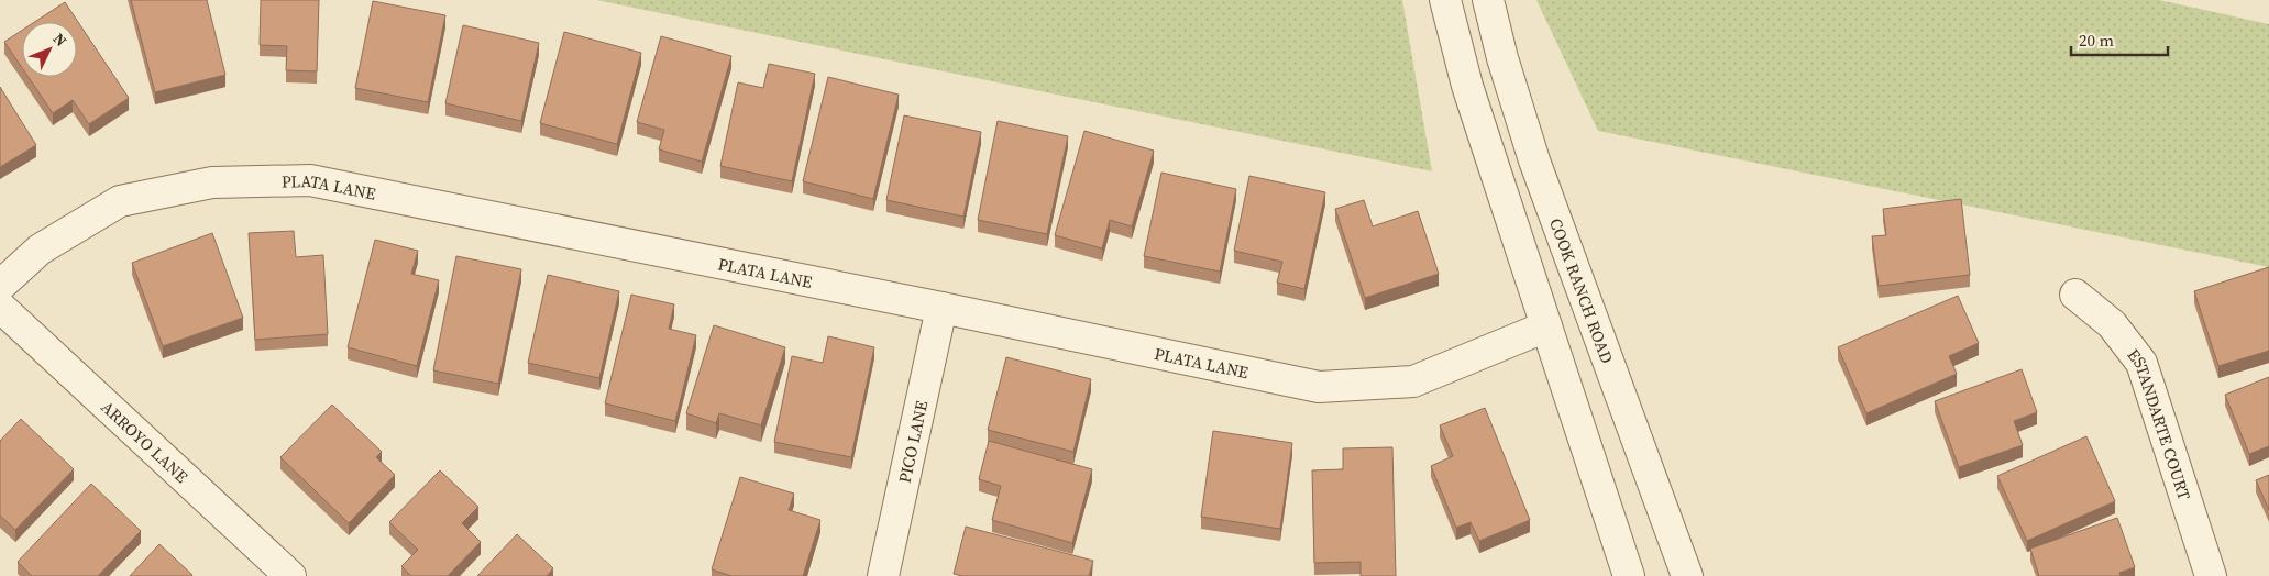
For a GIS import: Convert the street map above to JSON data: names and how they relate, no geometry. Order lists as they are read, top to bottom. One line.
{"streets":{"street":["PLATA LANE","COOK RANCH ROAD","ESTANDARTE COURT","ARROYO LANE","PICO LANE"]},"crossings":[["PLATA LANE","PICO LANE"]],"scale_bar":"20 m","north":"top right"}
